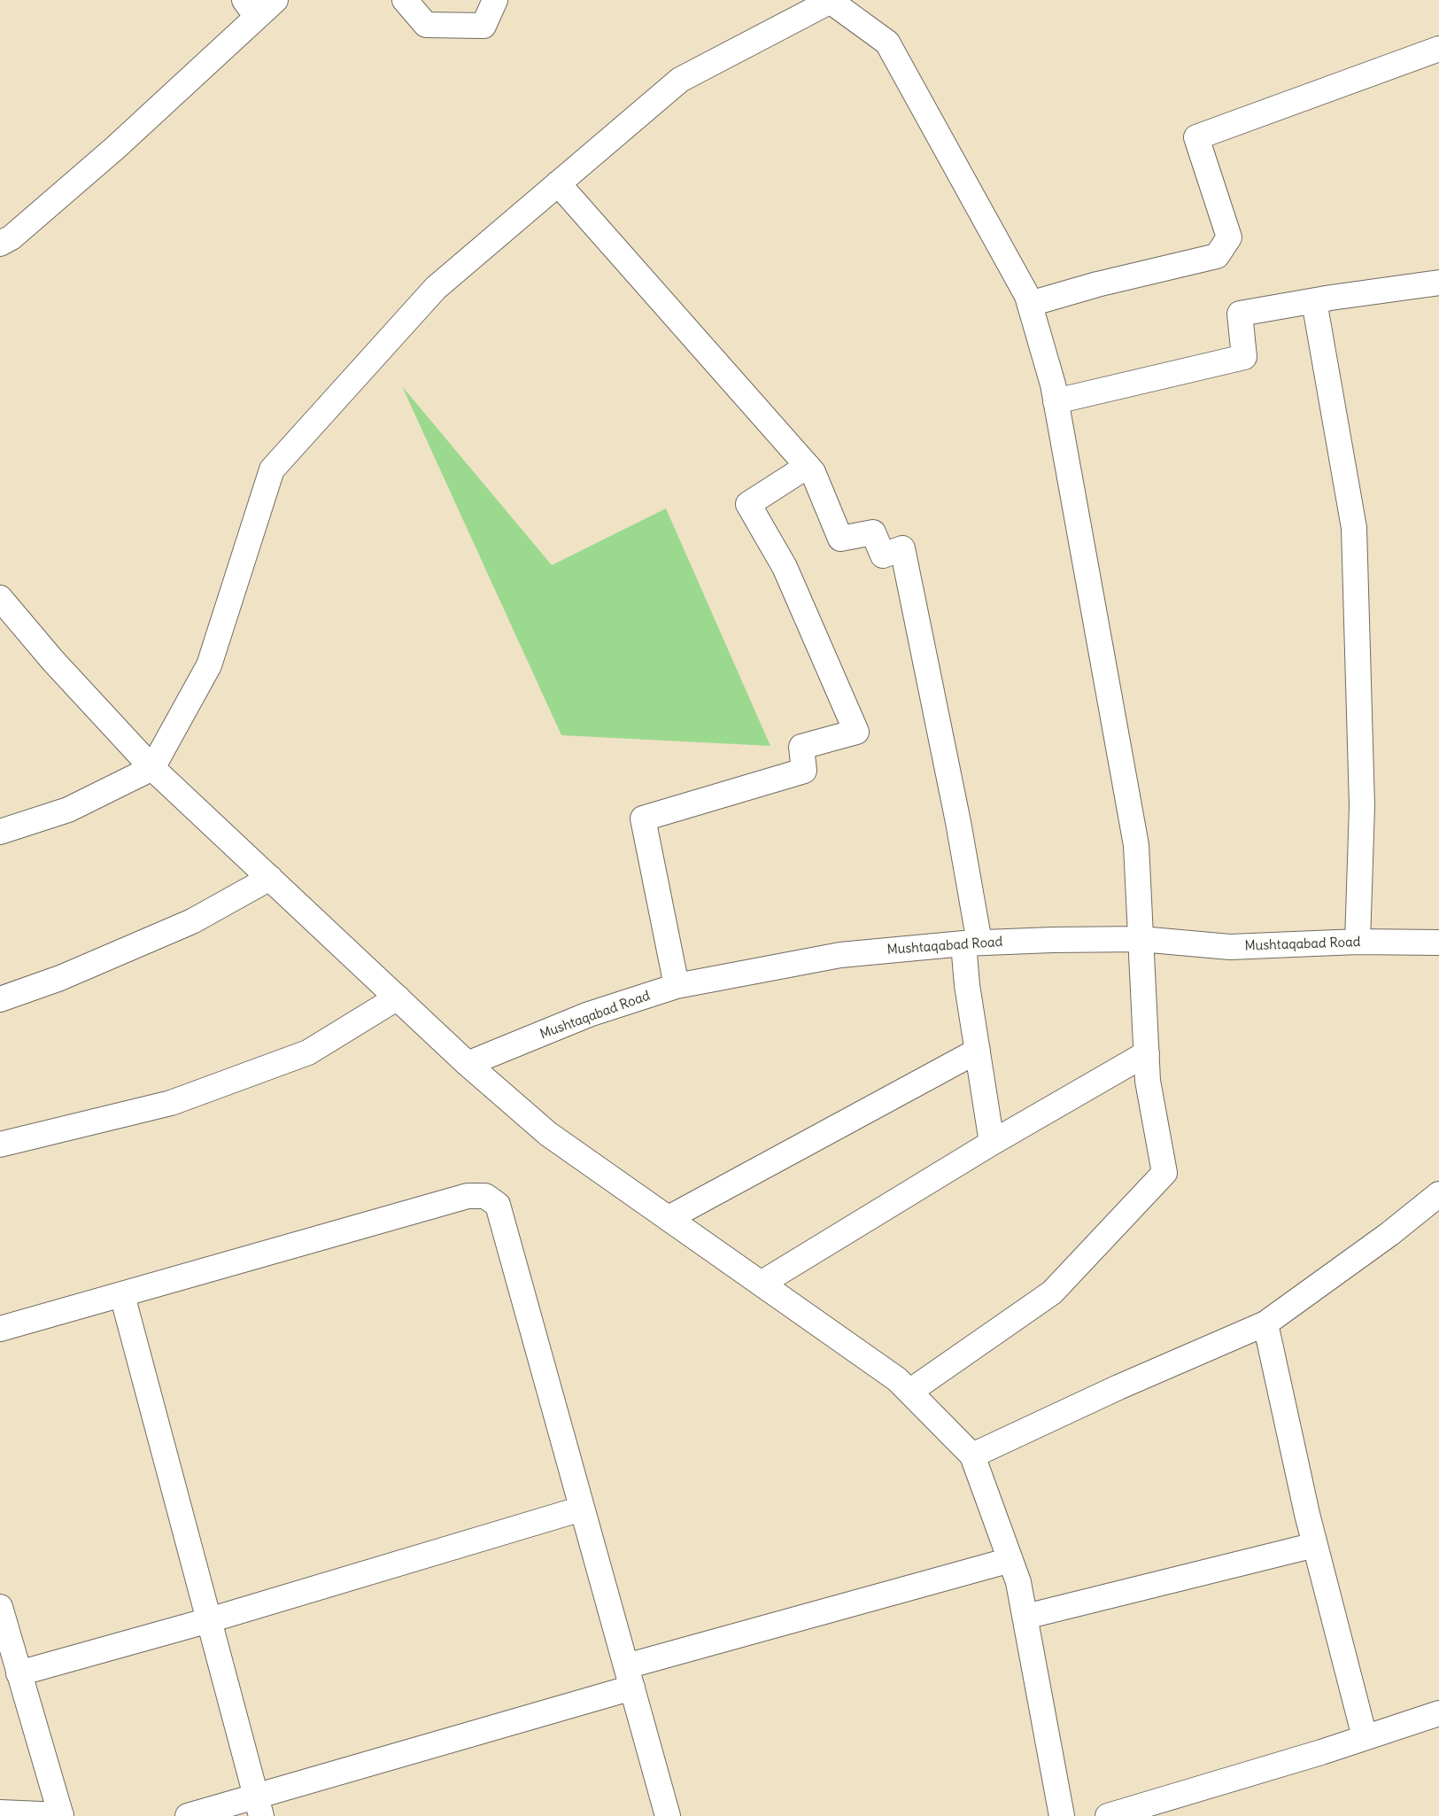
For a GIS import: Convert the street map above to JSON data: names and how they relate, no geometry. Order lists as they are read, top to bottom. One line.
{"streets":{"street":["Mushtaqabad Road"]}}
